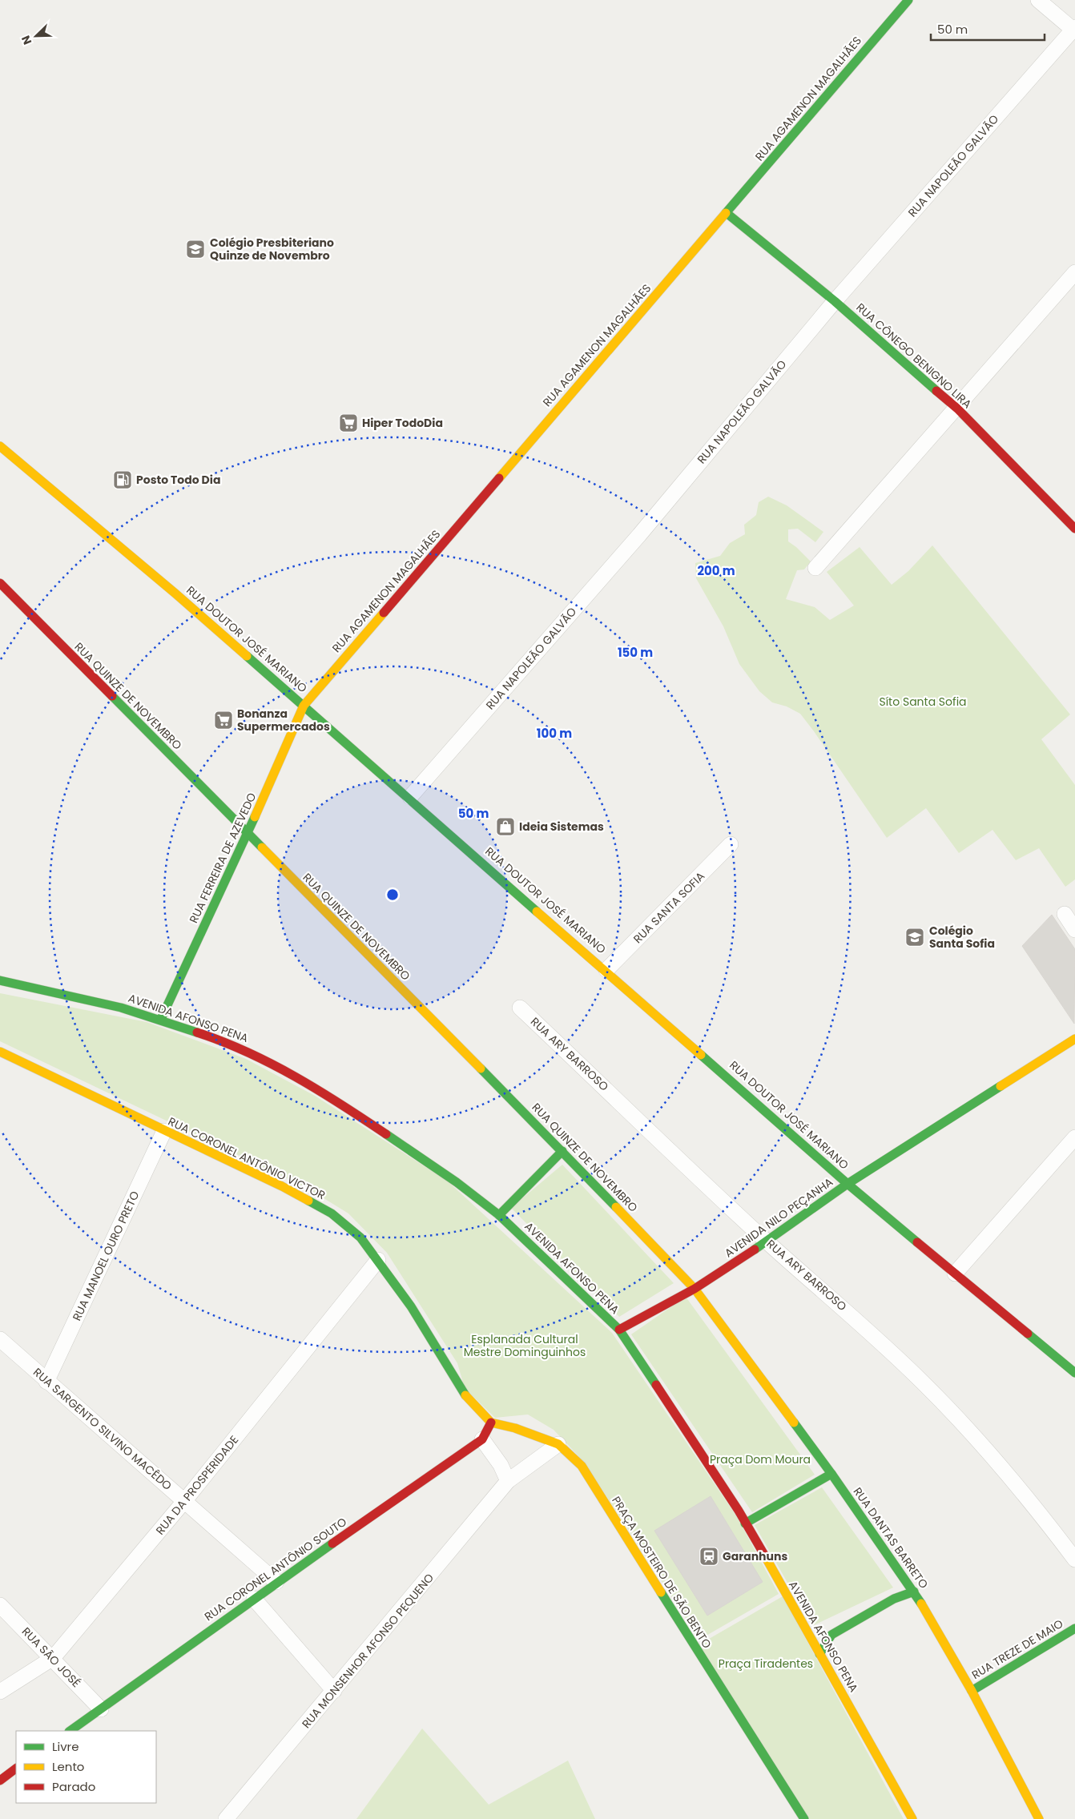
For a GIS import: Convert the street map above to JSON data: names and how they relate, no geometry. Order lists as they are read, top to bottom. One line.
{"streets":{"main road":["RUA AGAMENON MAGALHÃES","RUA CÔNEGO BENIGNO LIRA","RUA DOUTOR JOSÉ MARIANO","RUA QUINZE DE NOVEMBRO","RUA FERREIRA DE AZEVEDO","AVENIDA AFONSO PENA","RUA CORONEL ANTÔNIO VICTOR","AVENIDA NILO PEÇANHA","RUA DANTAS BARRETO","RUA CORONEL ANTÔNIO SOUTO","PRAÇA MOSTEIRO DE SÃO BENTO","RUA TREZE DE MAIO"],"street":["RUA NAPOLEÃO GALVÃO","RUA SANTA SOFIA","RUA ARY BARROSO","RUA MANOEL OURO PRETO","RUA SARGENTO SILVINO MACÊDO","RUA DA PROSPERIDADE","RUA MONSENHOR AFONSO PEQUENO","RUA SÃO JOSÉ"]},"crossings":[["RUA AGAMENON MAGALHÃES","RUA CÔNEGO BENIGNO LIRA"],["RUA AGAMENON MAGALHÃES","RUA DOUTOR JOSÉ MARIANO"],["RUA AGAMENON MAGALHÃES","RUA FERREIRA DE AZEVEDO"],["RUA NAPOLEÃO GALVÃO","RUA CÔNEGO BENIGNO LIRA"],["RUA NAPOLEÃO GALVÃO","RUA DOUTOR JOSÉ MARIANO"],["RUA DOUTOR JOSÉ MARIANO","RUA FERREIRA DE AZEVEDO"],["RUA DOUTOR JOSÉ MARIANO","RUA SANTA SOFIA"],["RUA DOUTOR JOSÉ MARIANO","AVENIDA NILO PEÇANHA"],["RUA QUINZE DE NOVEMBRO","RUA FERREIRA DE AZEVEDO"],["RUA QUINZE DE NOVEMBRO","AVENIDA NILO PEÇANHA"],["RUA QUINZE DE NOVEMBRO","RUA DANTAS BARRETO"],["RUA FERREIRA DE AZEVEDO","AVENIDA AFONSO PENA"],["AVENIDA AFONSO PENA","AVENIDA NILO PEÇANHA"],["RUA ARY BARROSO","AVENIDA NILO PEÇANHA"],["RUA CORONEL ANTÔNIO VICTOR","RUA MANOEL OURO PRETO"],["RUA CORONEL ANTÔNIO VICTOR","RUA DA PROSPERIDADE"],["RUA CORONEL ANTÔNIO VICTOR","RUA CORONEL ANTÔNIO SOUTO"],["AVENIDA NILO PEÇANHA","RUA DANTAS BARRETO"],["RUA MANOEL OURO PRETO","RUA SARGENTO SILVINO MACÊDO"],["RUA SARGENTO SILVINO MACÊDO","RUA DA PROSPERIDADE"],["RUA SARGENTO SILVINO MACÊDO","RUA CORONEL ANTÔNIO SOUTO"],["RUA DA PROSPERIDADE","RUA SÃO JOSÉ"],["RUA DANTAS BARRETO","RUA TREZE DE MAIO"],["RUA CORONEL ANTÔNIO SOUTO","RUA SÃO JOSÉ"],["PRAÇA MOSTEIRO DE SÃO BENTO","RUA MONSENHOR AFONSO PEQUENO"]],"parks":["Síto Santa Sofia","Esplanada Cultural Mestre Dominguinhos","Praça Dom Moura","Praça Tiradentes"],"places":{"school or university":["Colégio Presbiteriano Quinze de Novembro","Colégio Santa Sofia"],"supermarket":["Hiper TodoDia","Bonanza Supermercados"],"fuel station":["Posto Todo Dia"],"shop":["Ideia Sistemas"],"station":["Garanhuns"]},"legend":["Livre","Lento","Parado"],"scale_bar":"50 m","north":"bottom left","rings":["200 m","150 m","100 m","50 m"]}
